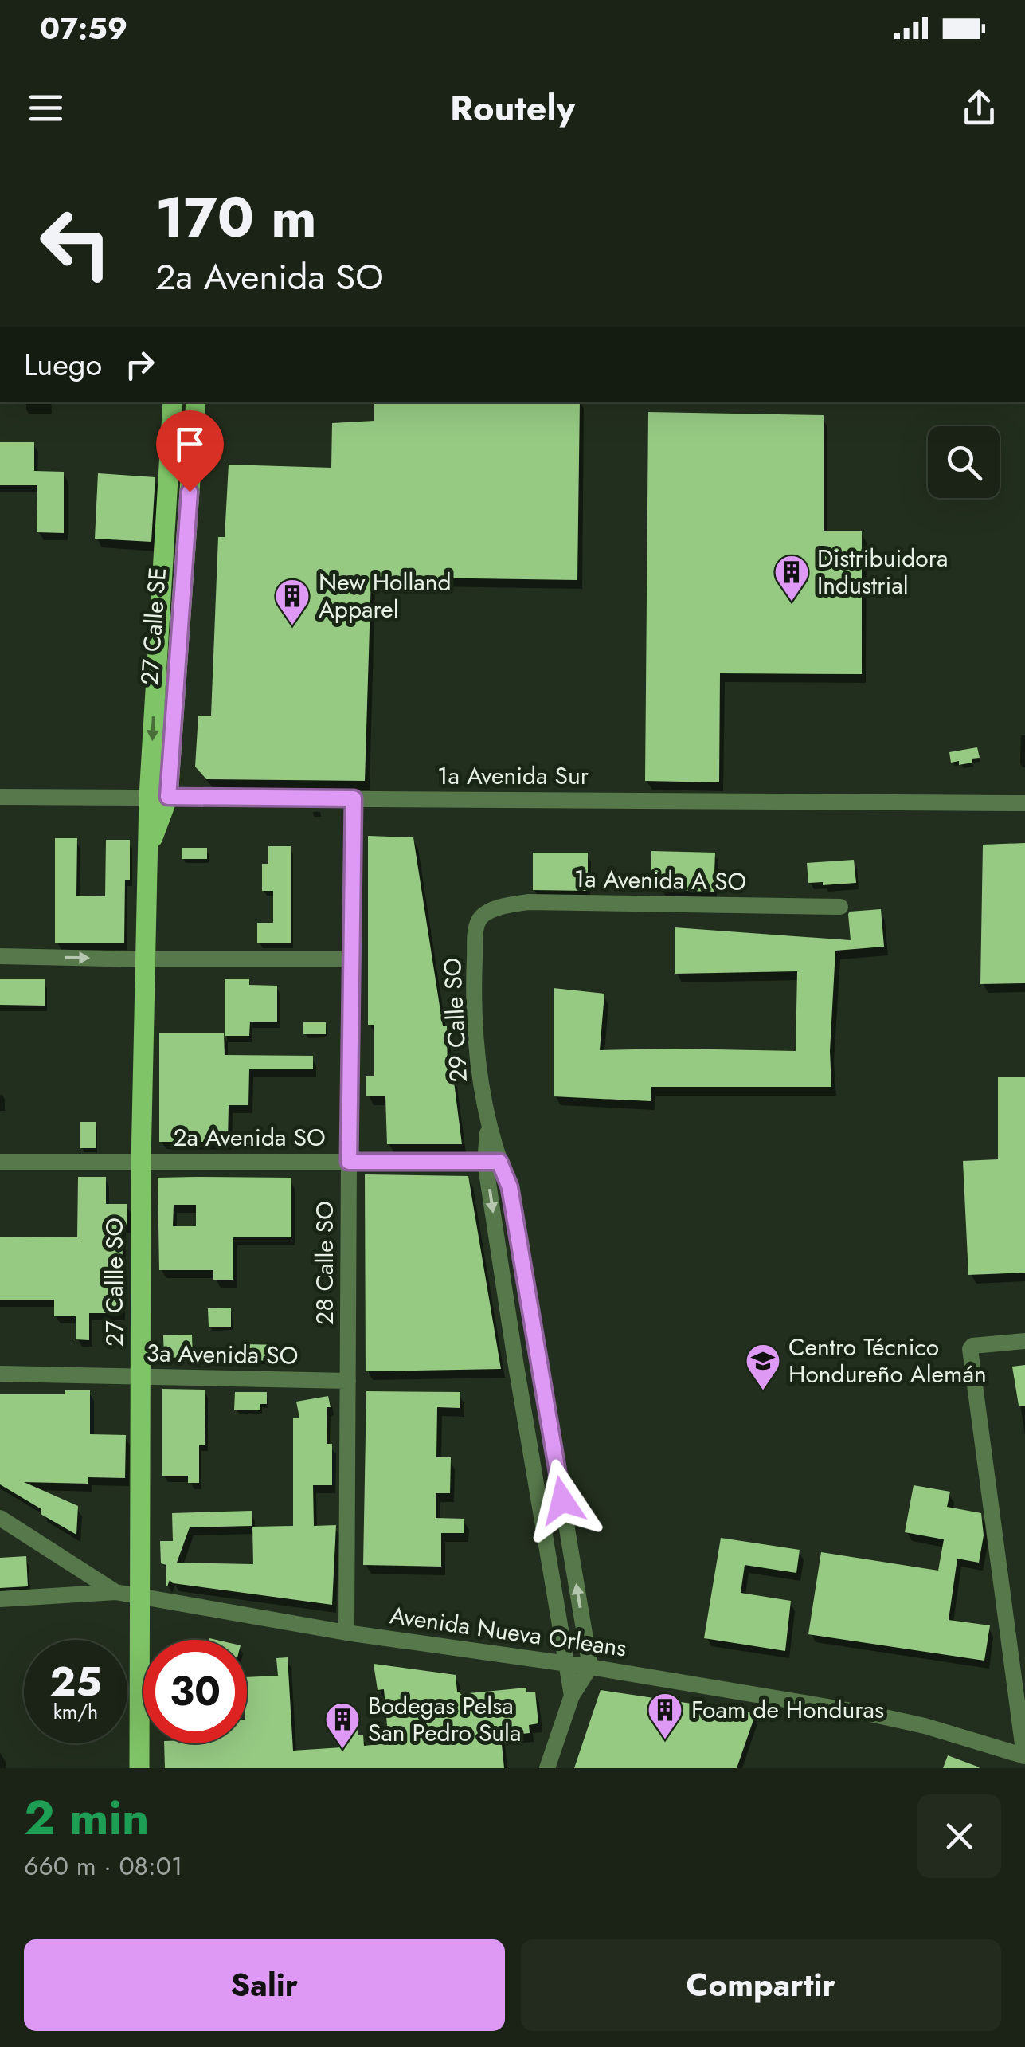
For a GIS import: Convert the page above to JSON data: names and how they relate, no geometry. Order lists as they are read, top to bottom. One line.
{"streets":{"main road":["27 Calle SE","27 Callle SO"],"street":["1a Avenida Sur","1a Avenida A SO","29 Calle SO","2a Avenida SO","28 Calle SO","3a Avenida SO","Avenida Nueva Orleans"]},"crossings":[["27 Calle SE","1a Avenida Sur"],["27 Calle SE","27 Callle SO"],["1a Avenida Sur","28 Calle SO"],["1a Avenida A SO","29 Calle SO"],["29 Calle SO","2a Avenida SO"],["29 Calle SO","Avenida Nueva Orleans"],["2a Avenida SO","28 Calle SO"],["2a Avenida SO","27 Callle SO"],["28 Calle SO","3a Avenida SO"],["28 Calle SO","Avenida Nueva Orleans"],["27 Callle SO","3a Avenida SO"],["27 Callle SO","Avenida Nueva Orleans"]],"places":{"building":["Distribuidora Industrial","New Holland Apparel","Foam de Honduras","Bodegas Pelsa San Pedro Sula"],"school or university":["Centro Técnico Hondureño Alemán"]},"page":{"status":"07:59","header":"Routely","turn":["170 m","2a Avenida SO"],"then":"Luego","speed":"25 km/h","limit":"30","heading":["2 min","660 m · 08:01"],"buttons":["Salir","Compartir"]}}
